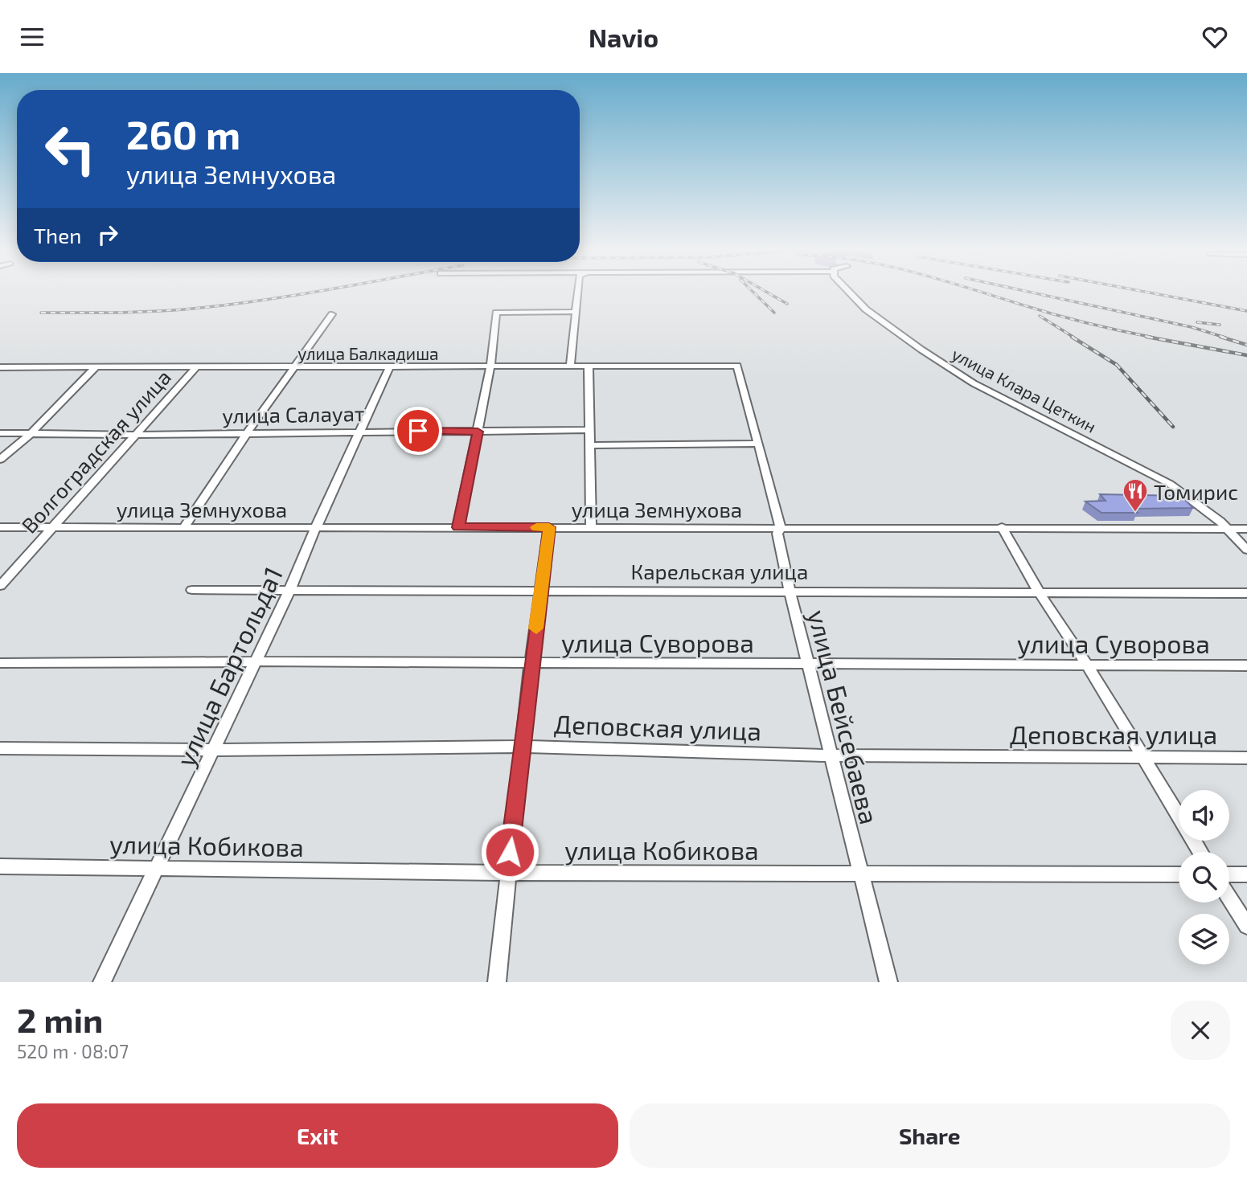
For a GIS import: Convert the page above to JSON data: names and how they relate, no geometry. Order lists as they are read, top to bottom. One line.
{"streets":{"street":["улица Балкадиша","улица Клара Цеткин","улица Салауат","Волгоградская улица","улица Земнухова","Карельская улица","улица Суворова","улица Бартольда1","улица Бейсебаева","Деповская улица","улица Кобикова"]},"crossings":[["улица Балкадиша","Волгоградская улица"],["улица Балкадиша","улица Бартольда1"],["улица Балкадиша","улица Бейсебаева"],["улица Клара Цеткин","улица Земнухова"],["улица Салауат","Волгоградская улица"],["улица Салауат","улица Бартольда1"],["Волгоградская улица","улица Земнухова"],["улица Земнухова","улица Бартольда1"],["улица Земнухова","улица Бейсебаева"],["Карельская улица","улица Бартольда1"],["Карельская улица","улица Бейсебаева"],["улица Суворова","улица Бартольда1"],["улица Суворова","улица Бейсебаева"],["улица Бартольда1","Деповская улица"],["улица Бартольда1","улица Кобикова"],["улица Бейсебаева","Деповская улица"],["улица Бейсебаева","улица Кобикова"]],"places":{"restaurant":["Томирис"]},"page":{"header":"Navio","turn":["260 m","улица Земнухова"],"then":"Then","heading":["2 min","520 m · 08:07"],"buttons":["Exit","Share"]}}
